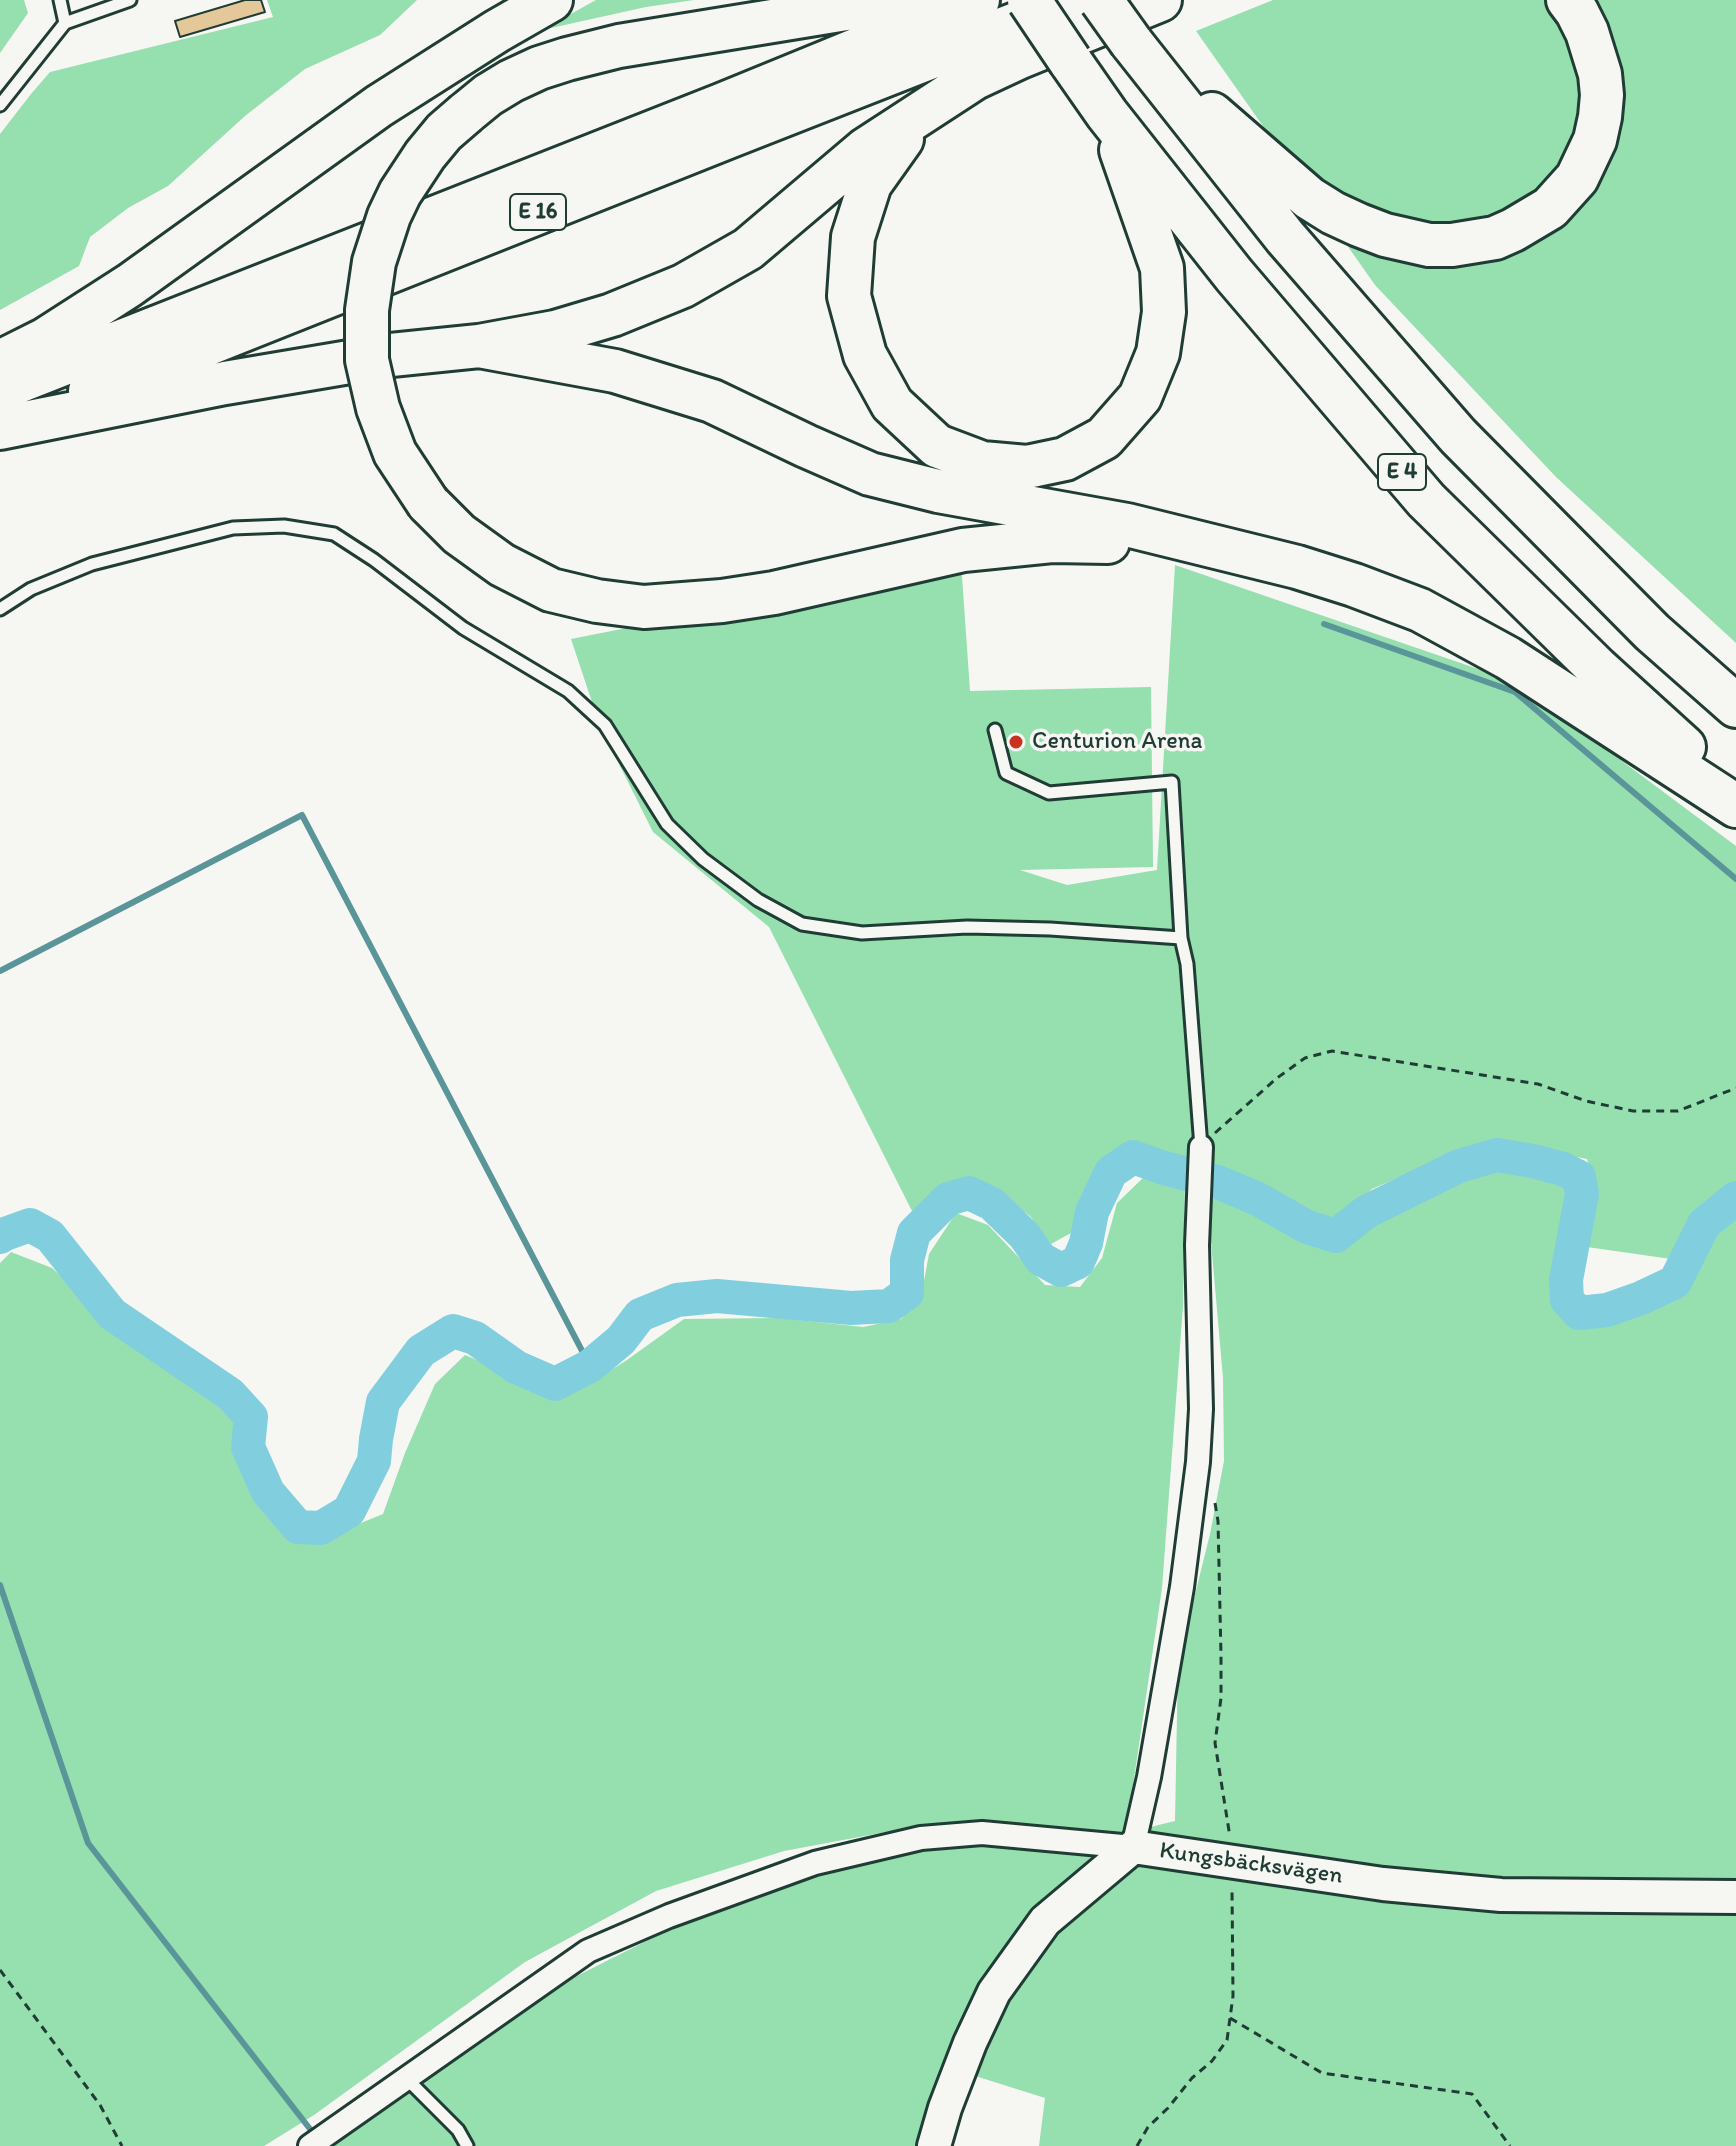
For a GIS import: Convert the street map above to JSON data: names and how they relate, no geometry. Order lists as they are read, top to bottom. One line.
{"streets":{"highway":["E 16","E 4"],"street":["Kungsbäcksvägen"]},"places":["Centurion Arena"]}
